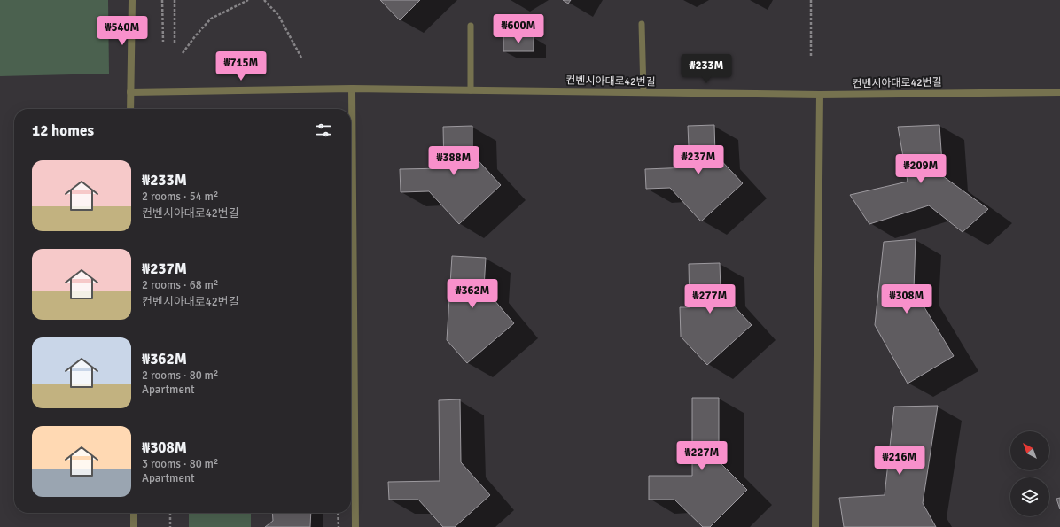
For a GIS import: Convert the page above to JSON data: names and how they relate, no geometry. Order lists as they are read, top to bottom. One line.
{"streets":{"street":["컨벤시아대로42번길"]},"north":"top left","page":{"price":["₩600M","₩540M","₩715M","₩233M","₩237M","₩388M","₩209M","₩362M","₩277M","₩308M","₩227M","₩216M"],"heading":"12 homes","list":[{"name":"₩233M","note":"2 rooms · 54 m² · 컨벤시아대로42번길"},{"name":"₩237M","note":"2 rooms · 68 m² · 컨벤시아대로42번길"},{"name":"₩362M","note":"2 rooms · 80 m² · Apartment"},{"name":"₩308M","note":"3 rooms · 80 m² · Apartment"}]}}
